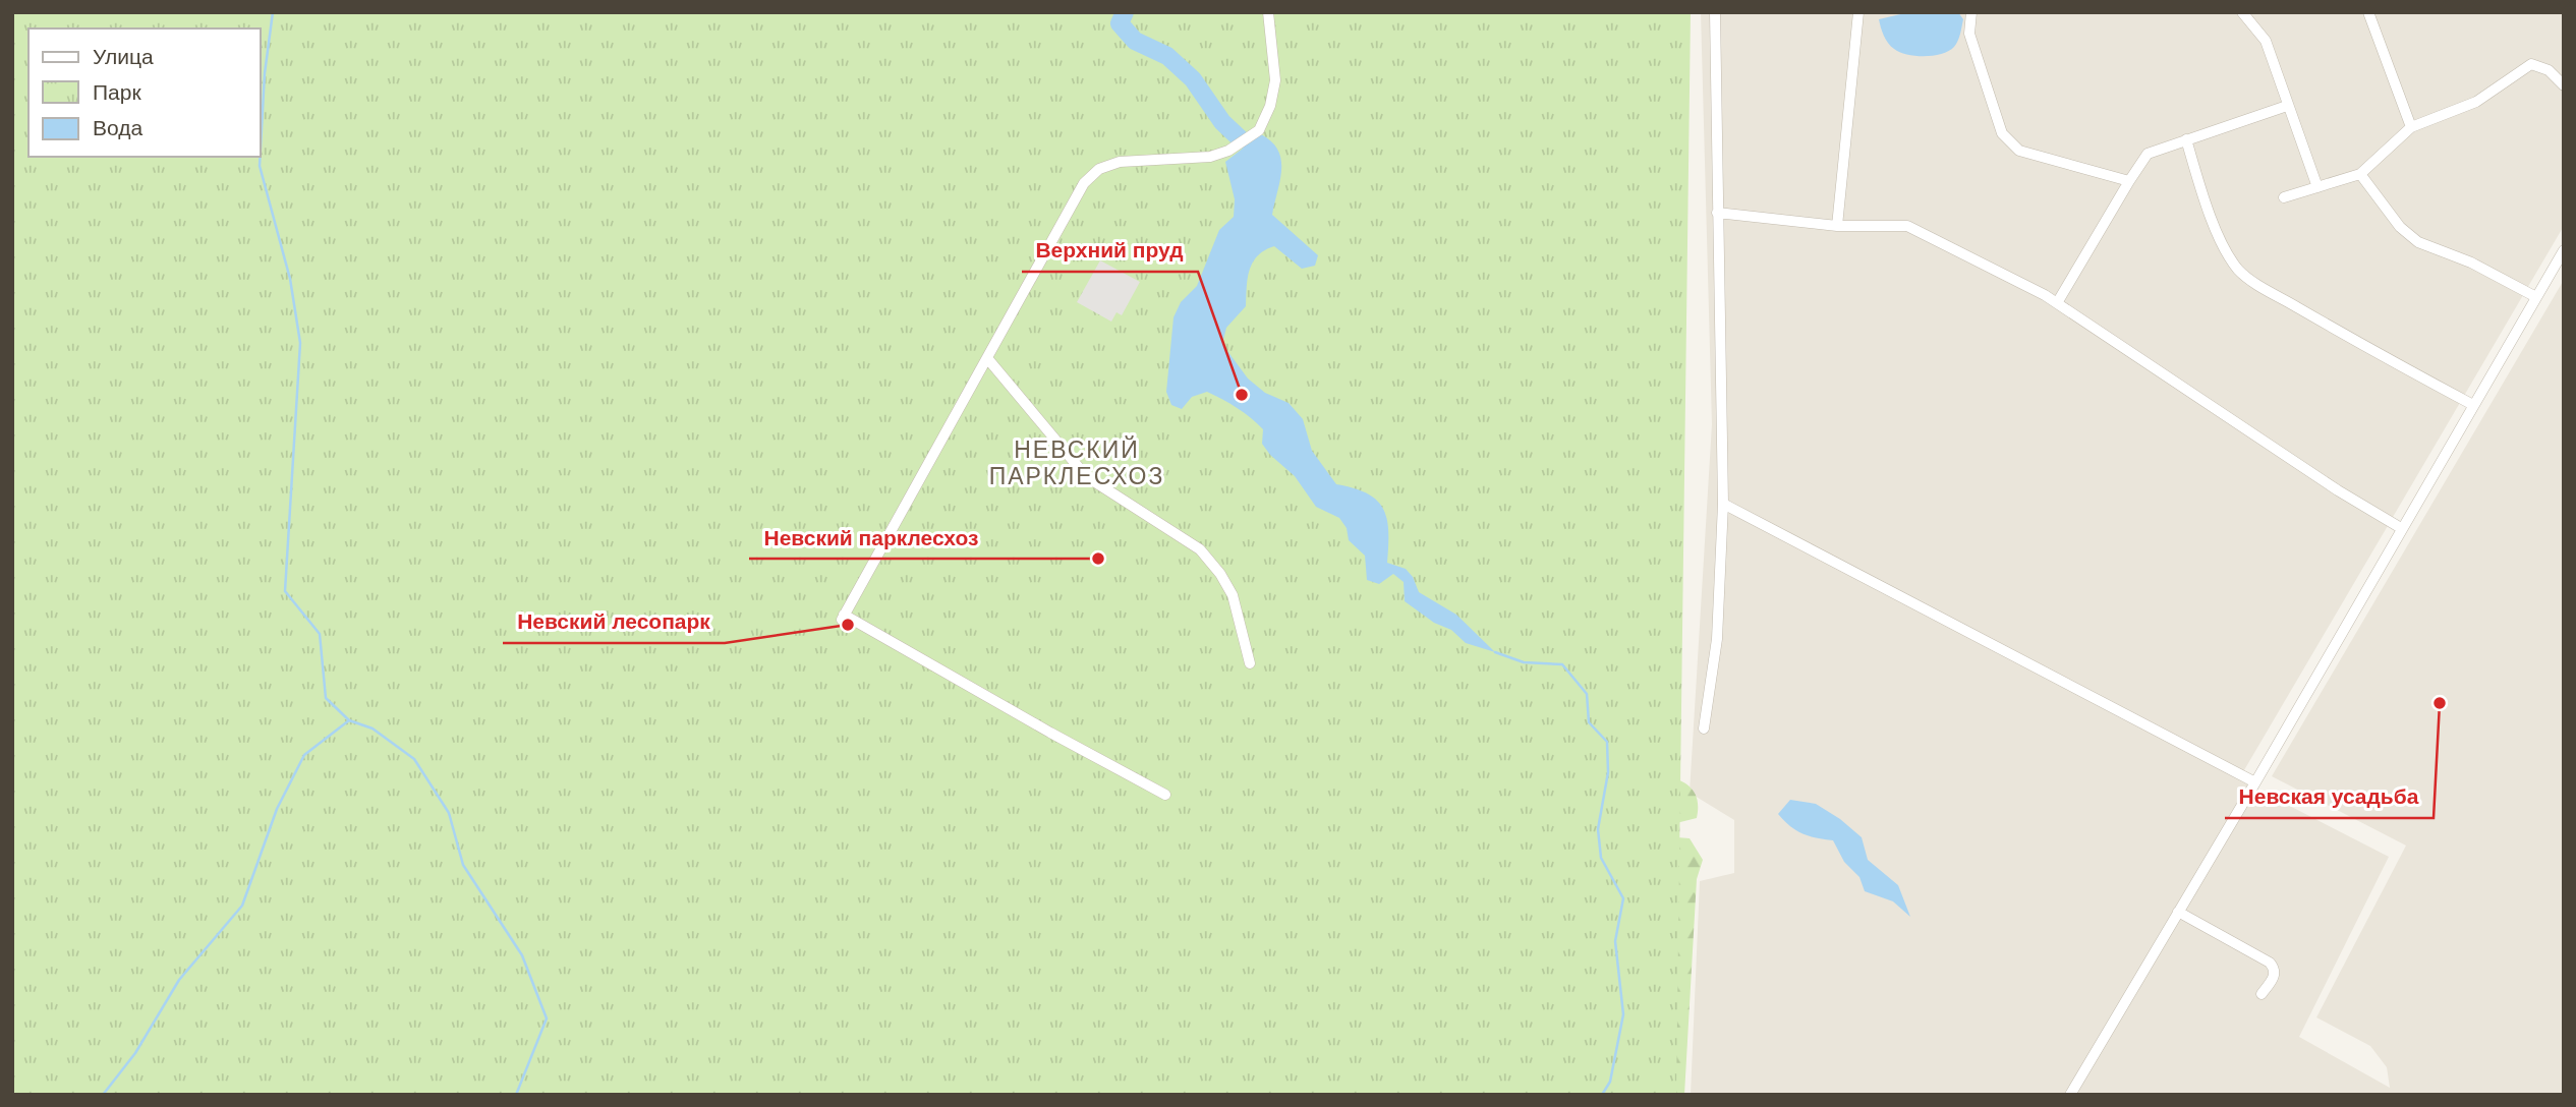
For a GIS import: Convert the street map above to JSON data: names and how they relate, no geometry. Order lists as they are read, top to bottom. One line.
{"districts":["НЕВСКИЙ ПАРКЛЕСХОЗ"],"places":["Верхний пруд","Невский парклесхоз","Невский лесопарк","Невская усадьба"],"legend":["Улица","Парк","Вода"]}
